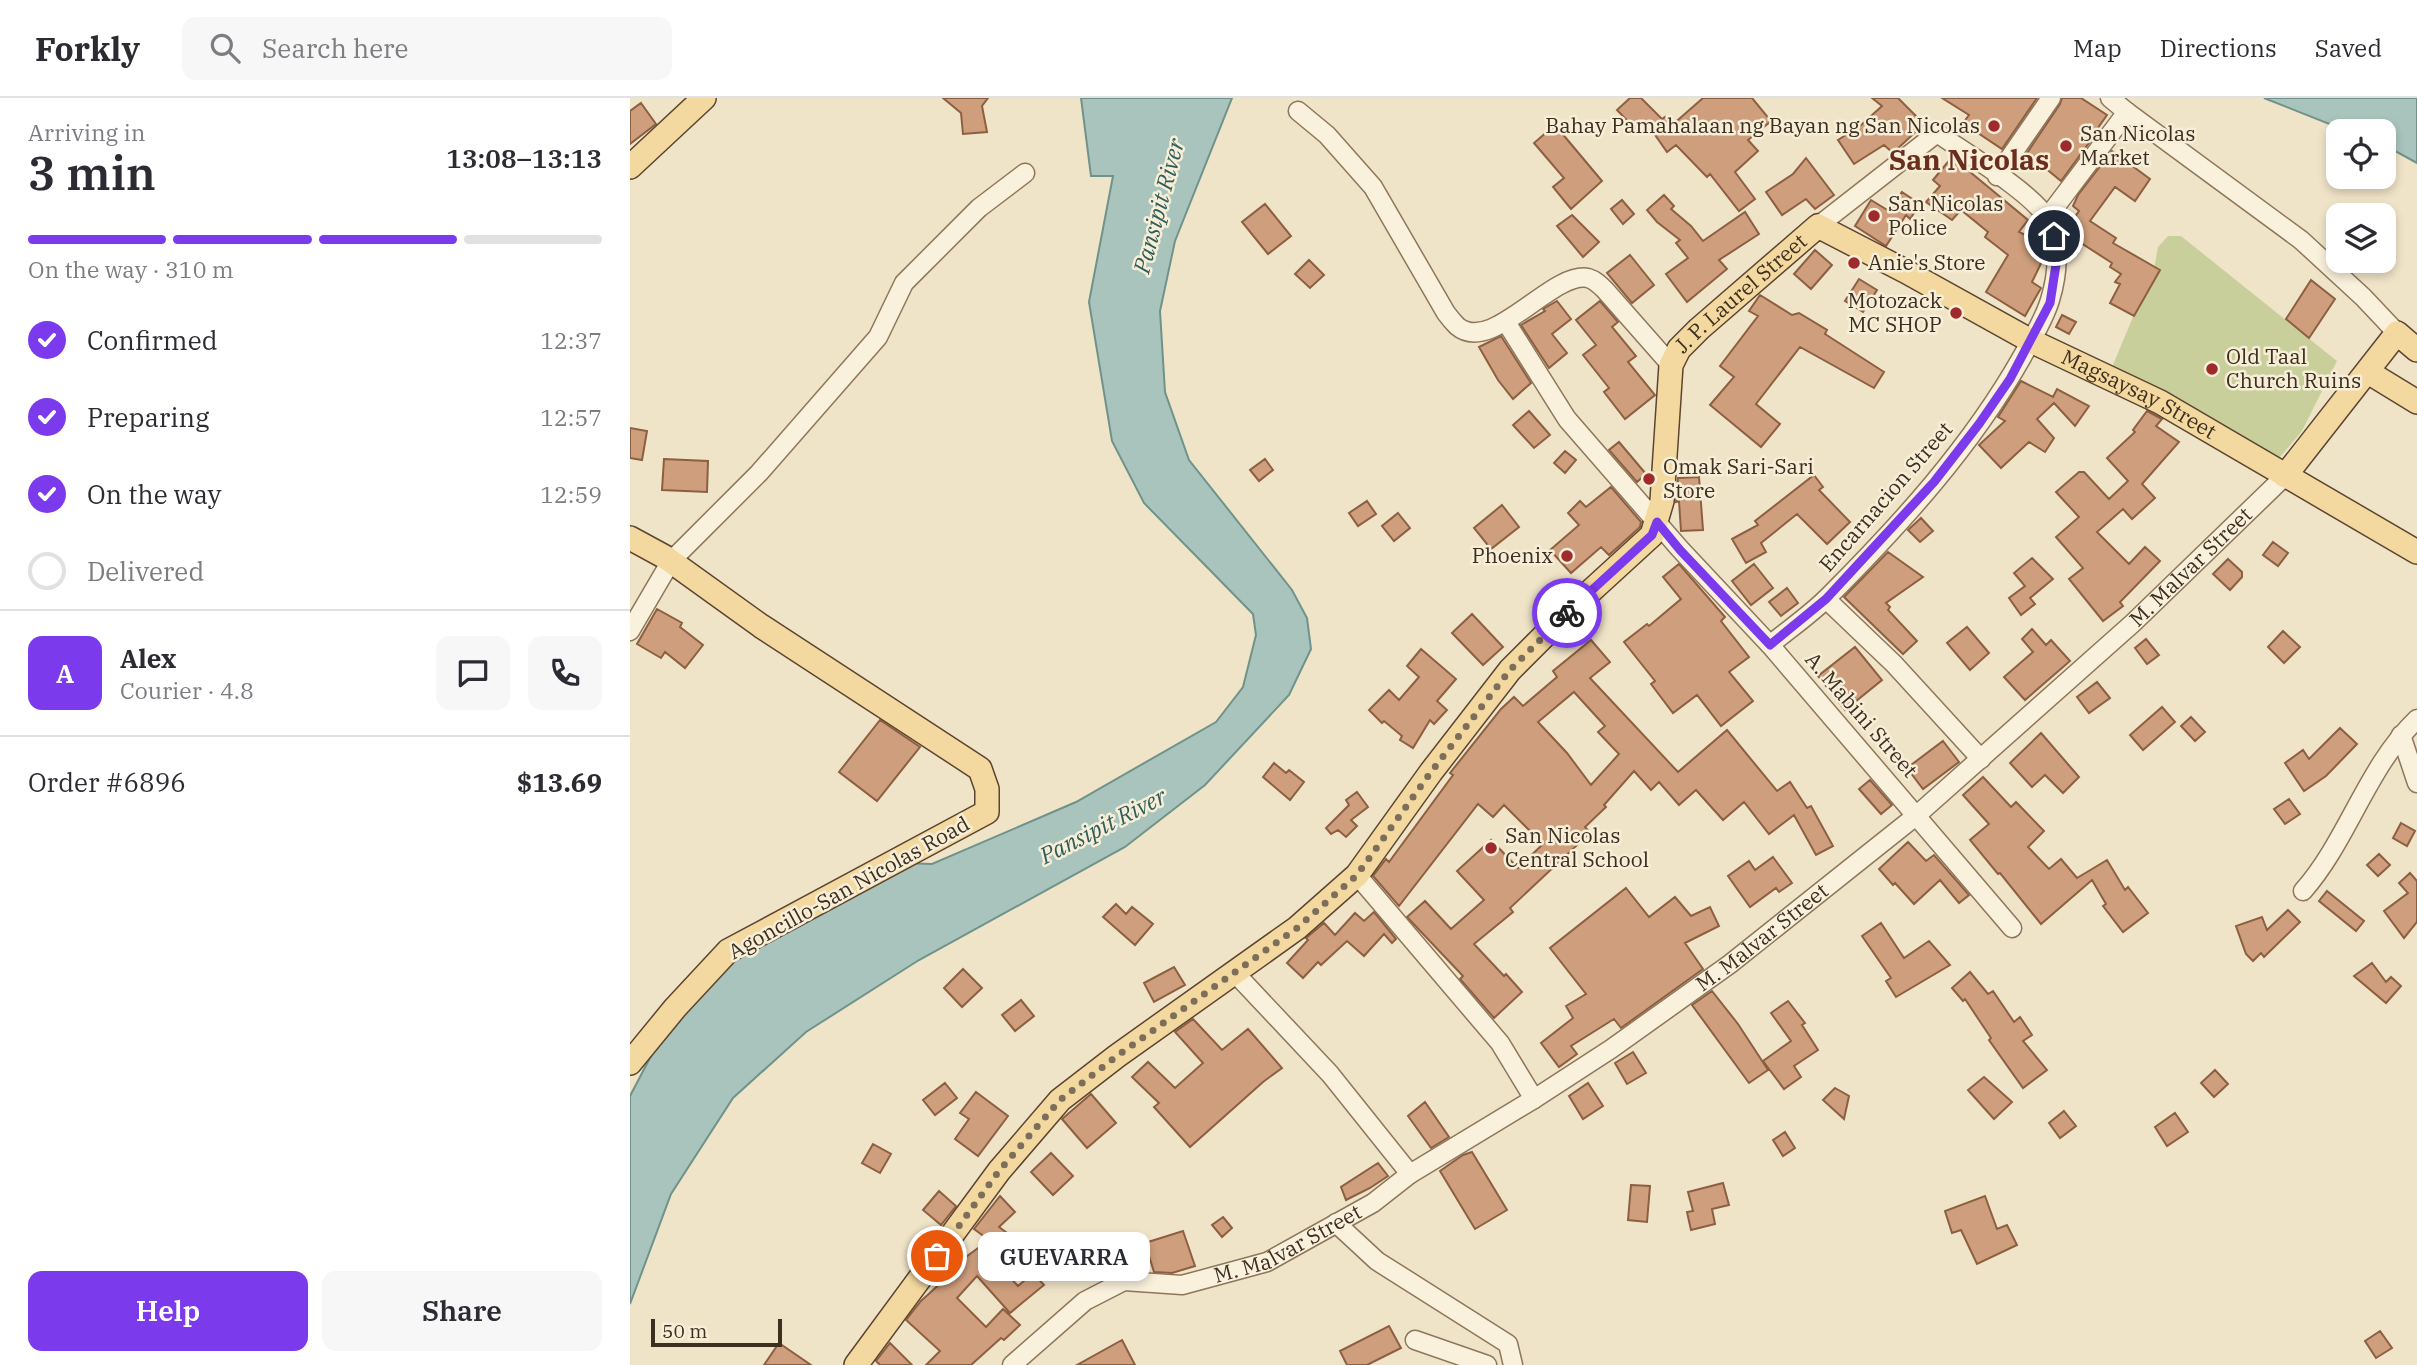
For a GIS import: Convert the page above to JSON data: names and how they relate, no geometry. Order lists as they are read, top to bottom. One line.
{"streets":{"main road":["J. P. Laurel Street","Magsaysay Street","M. Malvar Street","Agoncillo-San Nicolas Road"],"street":["Encarnacion Street","A. Mabini Street"]},"crossings":[["J. P. Laurel Street","Magsaysay Street"],["J. P. Laurel Street","A. Mabini Street"],["Magsaysay Street","Encarnacion Street"],["Magsaysay Street","M. Malvar Street"],["Encarnacion Street","A. Mabini Street"],["M. Malvar Street","A. Mabini Street"]],"districts":["San Nicolas"],"water":["Pansipit River"],"places":["Bahay Pamahalaan ng Bayan ng San Nicolas","San Nicolas Market","San Nicolas Police","Anie's Store","Motozack MC SHOP","Old Taal Church Ruins","Omak Sari-Sari Store","Phoenix","San Nicolas Central School","GUEVARRA"],"scale_bar":"50 m","page":{"header":"Forkly","search":"Search here","nav":["Map","Directions","Saved"],"heading":["3 min","Arriving in","13:08–13:13"],"panel":["Alex","Courier · 4.8","Order #6896","$13.69"],"bar":"On the way · 310 m","list":[["Confirmed","12:37"],["Preparing","12:57"],["On the way","12:59"],"Delivered"],"round":"A","bubble":"GUEVARRA","buttons":["Help","Share"],"scale":"50 m"}}
